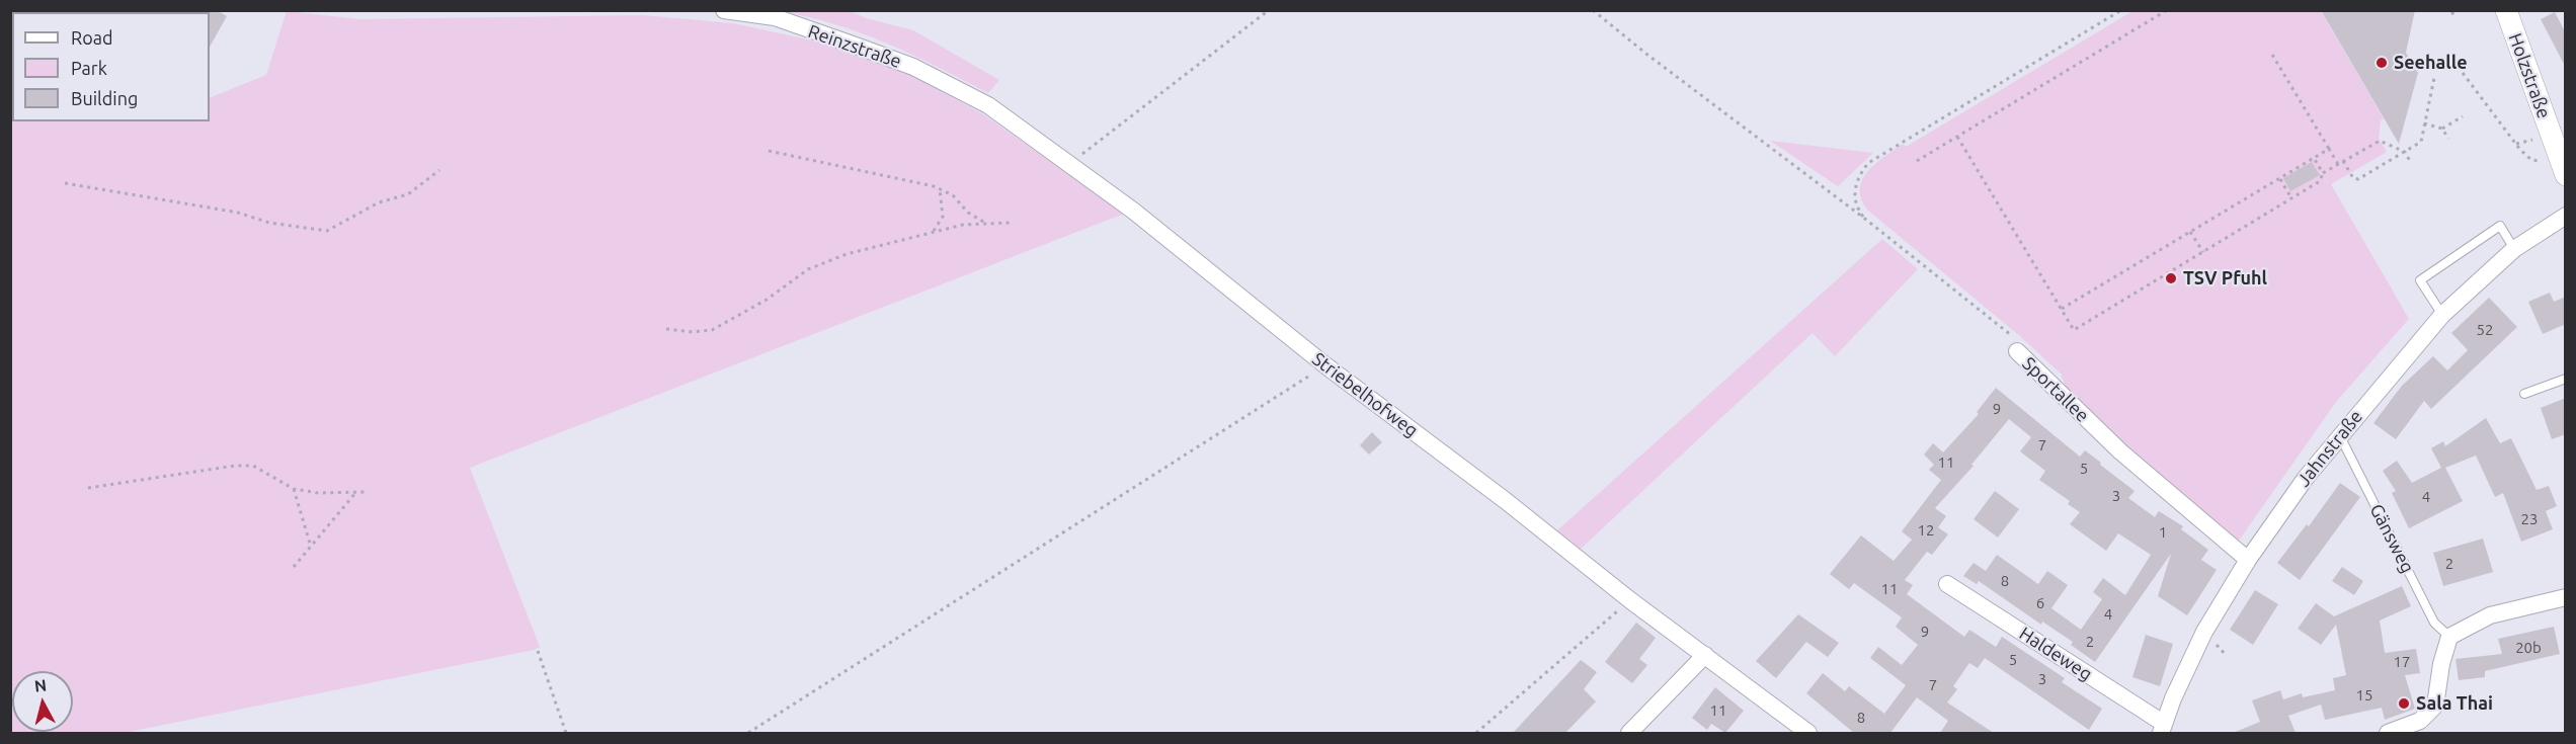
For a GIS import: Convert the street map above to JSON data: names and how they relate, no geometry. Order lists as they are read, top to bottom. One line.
{"streets":{"street":["Reinzstraße","Holzstraße","Sportallee","Striebelhofweg","Jahnstraße","Haldeweg"],"lane":["Gänsweg"]},"crossings":[["Reinzstraße","Striebelhofweg"],["Sportallee","Jahnstraße"],["Jahnstraße","Gänsweg"],["Jahnstraße","Haldeweg"]],"places":["Seehalle","TSV Pfuhl","Sala Thai"],"house_numbers":["52","9","7","11","5","3","4","23","12","1","2","8","11","6","4","9","2","20b","5","17","3","7","15","11","8"],"legend":["Road","Park","Building"],"north":"top"}
